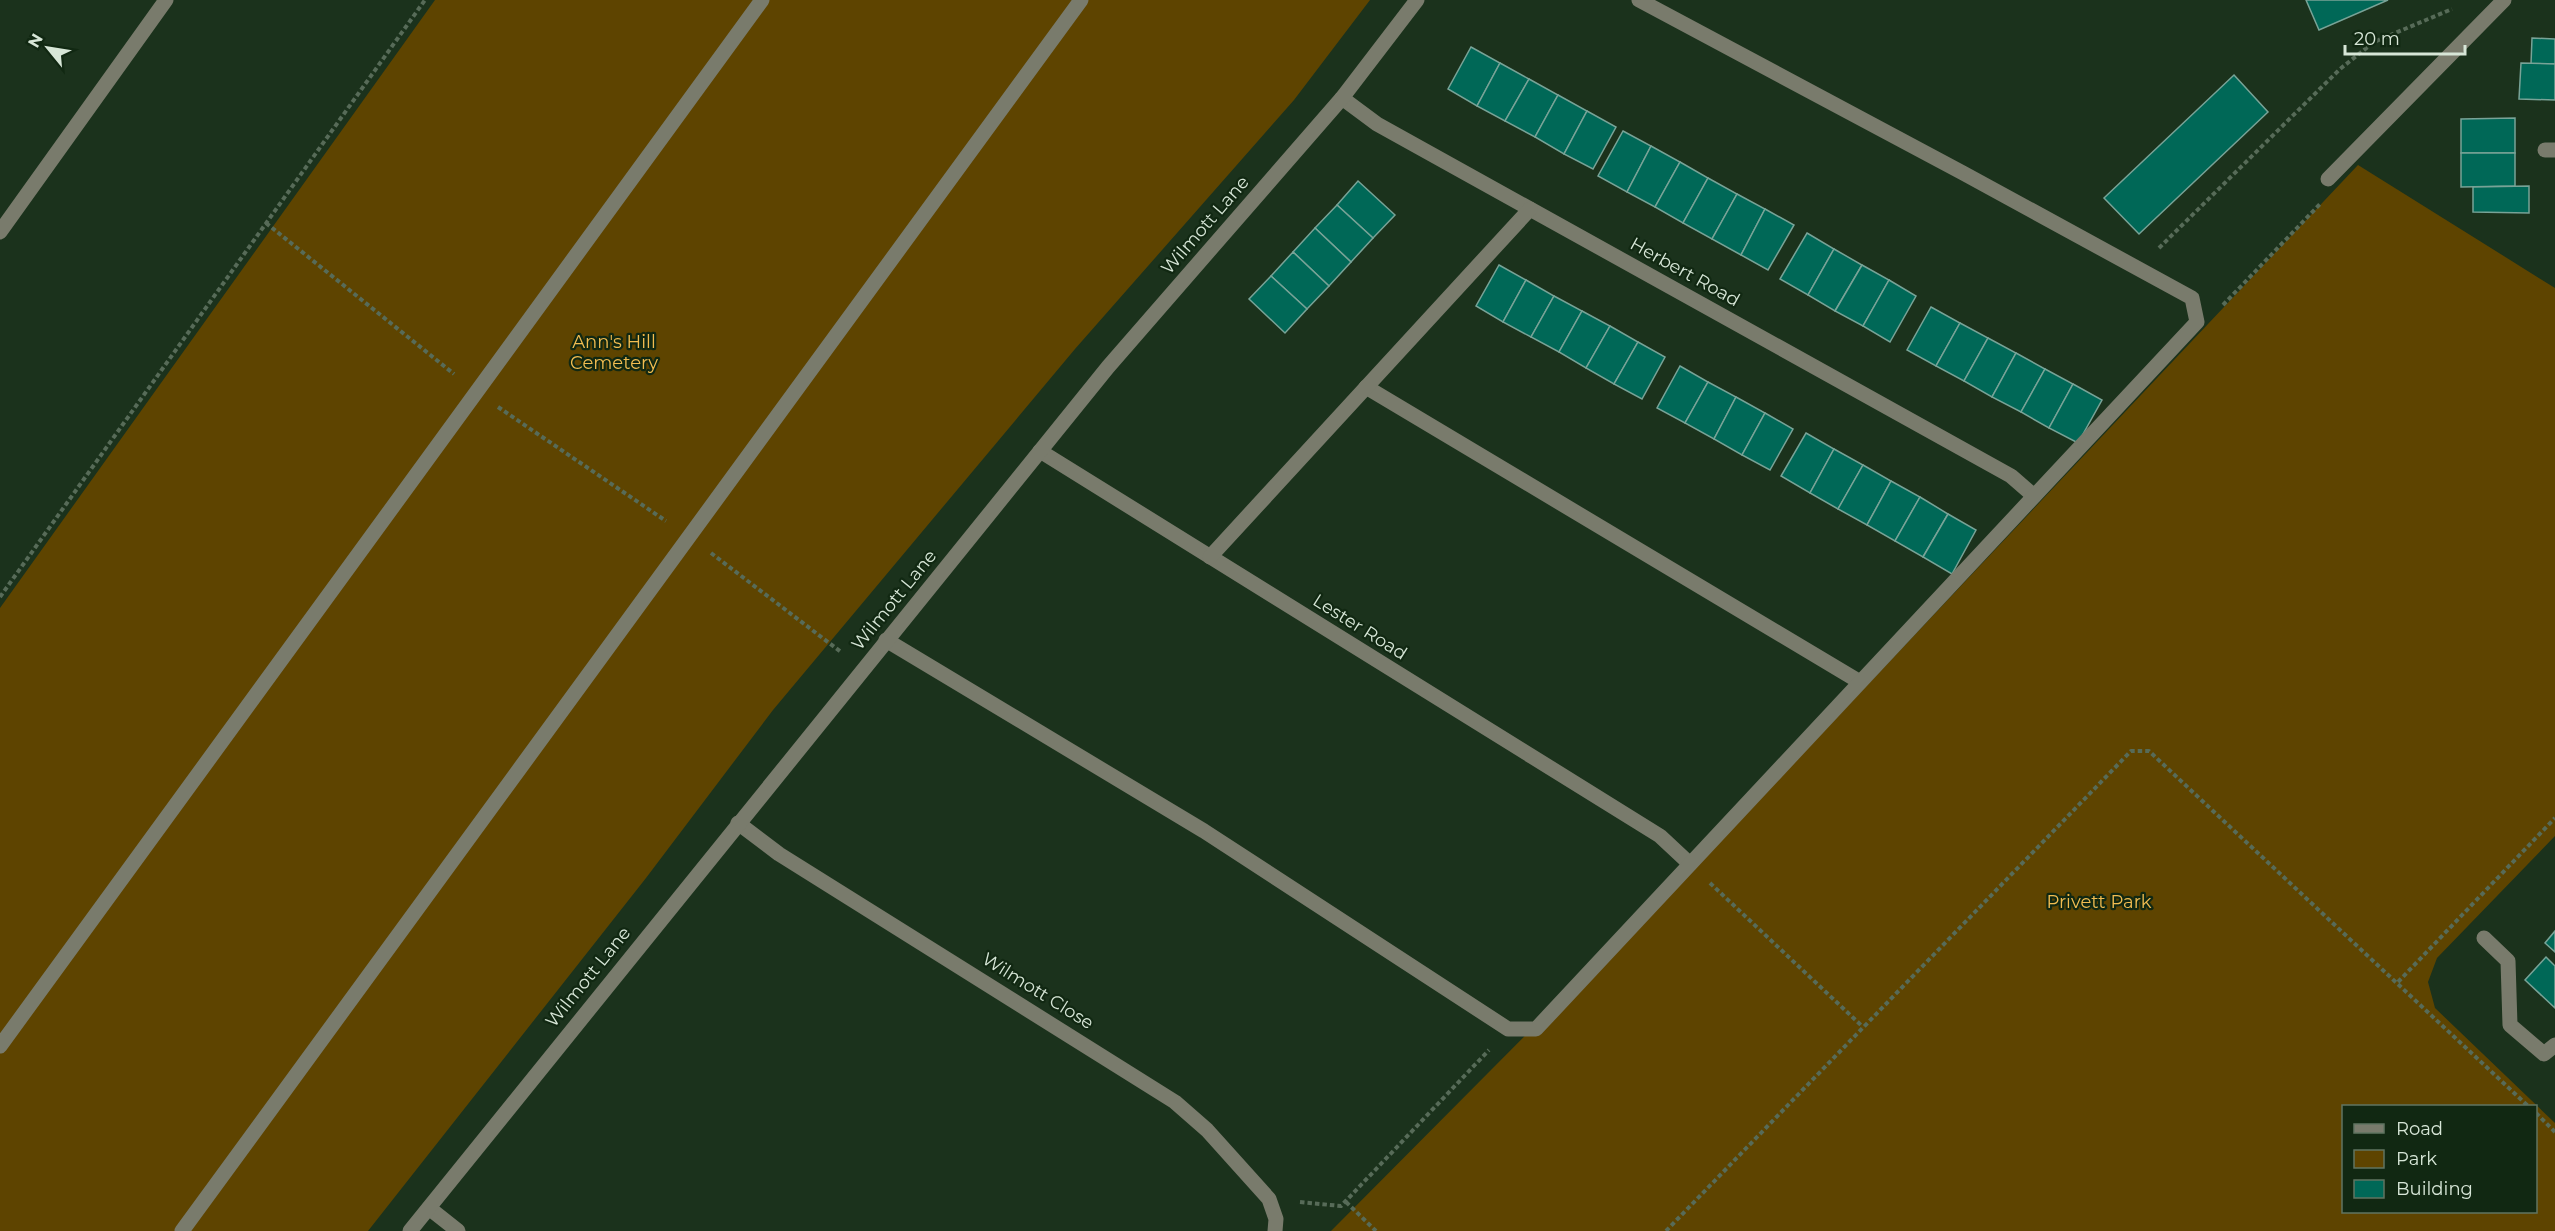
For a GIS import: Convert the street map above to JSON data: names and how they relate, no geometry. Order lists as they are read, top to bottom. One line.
{"streets":{"street":["Wilmott Lane","Herbert Road","Lester Road","Wilmott Close"]},"crossings":[["Wilmott Lane","Herbert Road"],["Wilmott Lane","Lester Road"],["Wilmott Lane","Wilmott Close"]],"parks":["Ann's Hill Cemetery","Privett Park"],"legend":["Road","Park","Building"],"scale_bar":"20 m","north":"top left"}
